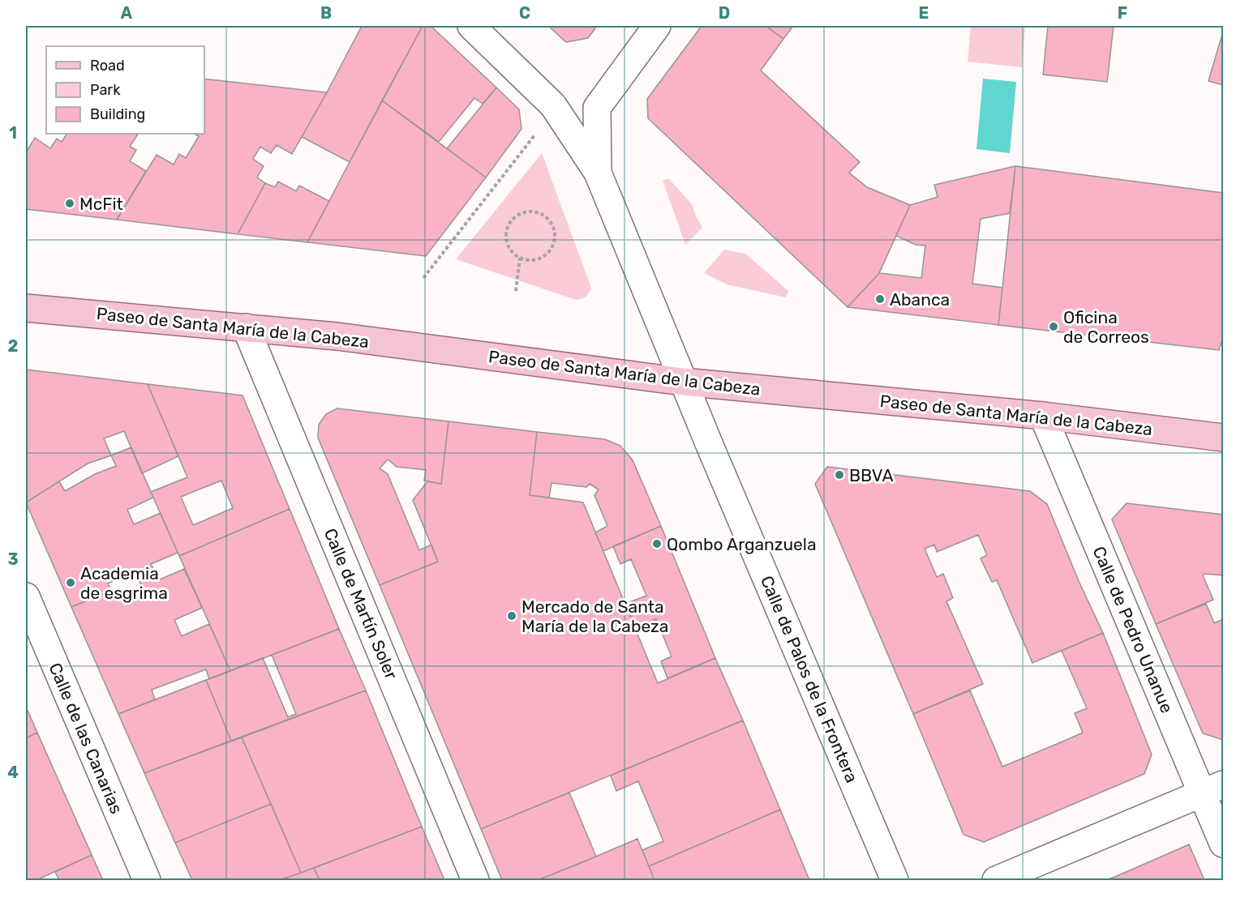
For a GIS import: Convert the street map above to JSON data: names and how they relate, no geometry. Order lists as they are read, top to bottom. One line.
{"streets":{"main road":["Paseo de Santa María de la Cabeza"],"street":["Calle de Martín Soler","Calle de Pedro Unanue","Calle de Palos de la Frontera","Calle de las Canarias"]},"crossings":[["Paseo de Santa María de la Cabeza","Calle de Martín Soler"],["Paseo de Santa María de la Cabeza","Calle de Pedro Unanue"],["Paseo de Santa María de la Cabeza","Calle de Palos de la Frontera"]],"places":["McFit","Abanca","Oficina de Correos","BBVA","Qombo Arganzuela","Academia de esgrima","Mercado de Santa María de la Cabeza"],"legend":["Road","Park","Building"],"grid":{"columns":["A","B","C","D","E","F"],"rows":["1","2","3","4"]}}
